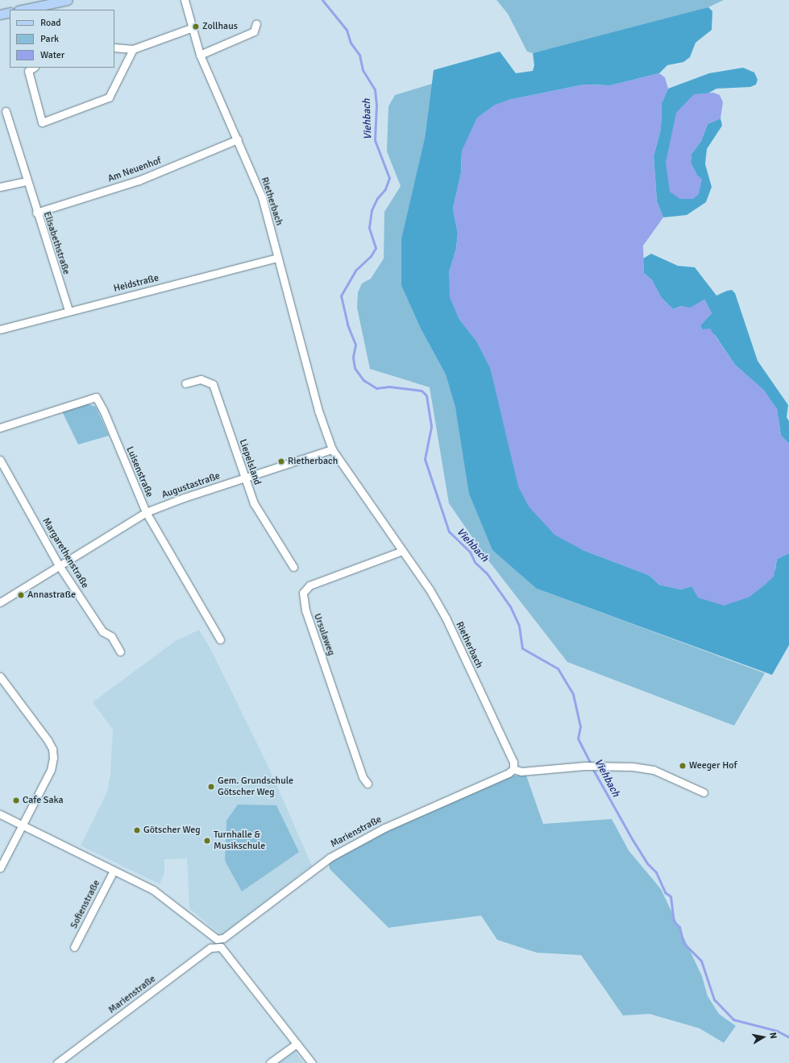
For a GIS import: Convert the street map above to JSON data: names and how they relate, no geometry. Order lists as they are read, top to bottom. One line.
{"streets":{"street":["Am Neuenhof","Rietherbach","Elisabethstraße","Heidstraße","Liepelsland","Luisenstraße","Augustastraße","Margarethenstraße","Ursulaweg","Marienstraße","Sofienstraße"]},"crossings":[["Am Neuenhof","Rietherbach"],["Am Neuenhof","Elisabethstraße"],["Rietherbach","Heidstraße"],["Rietherbach","Augustastraße"],["Rietherbach","Ursulaweg"],["Rietherbach","Marienstraße"],["Elisabethstraße","Heidstraße"],["Liepelsland","Augustastraße"],["Luisenstraße","Augustastraße"],["Augustastraße","Margarethenstraße"],["Marienstraße","Sofienstraße"]],"water":["Viehbach"],"places":["Zollhaus","Rietherbach","Annastraße","Weeger Hof","Gem. Grundschule Götscher Weg","Cafe Saka","Götscher Weg","Turnhalle & Musikschule"],"legend":["Road","Park","Water"],"north":"right"}
